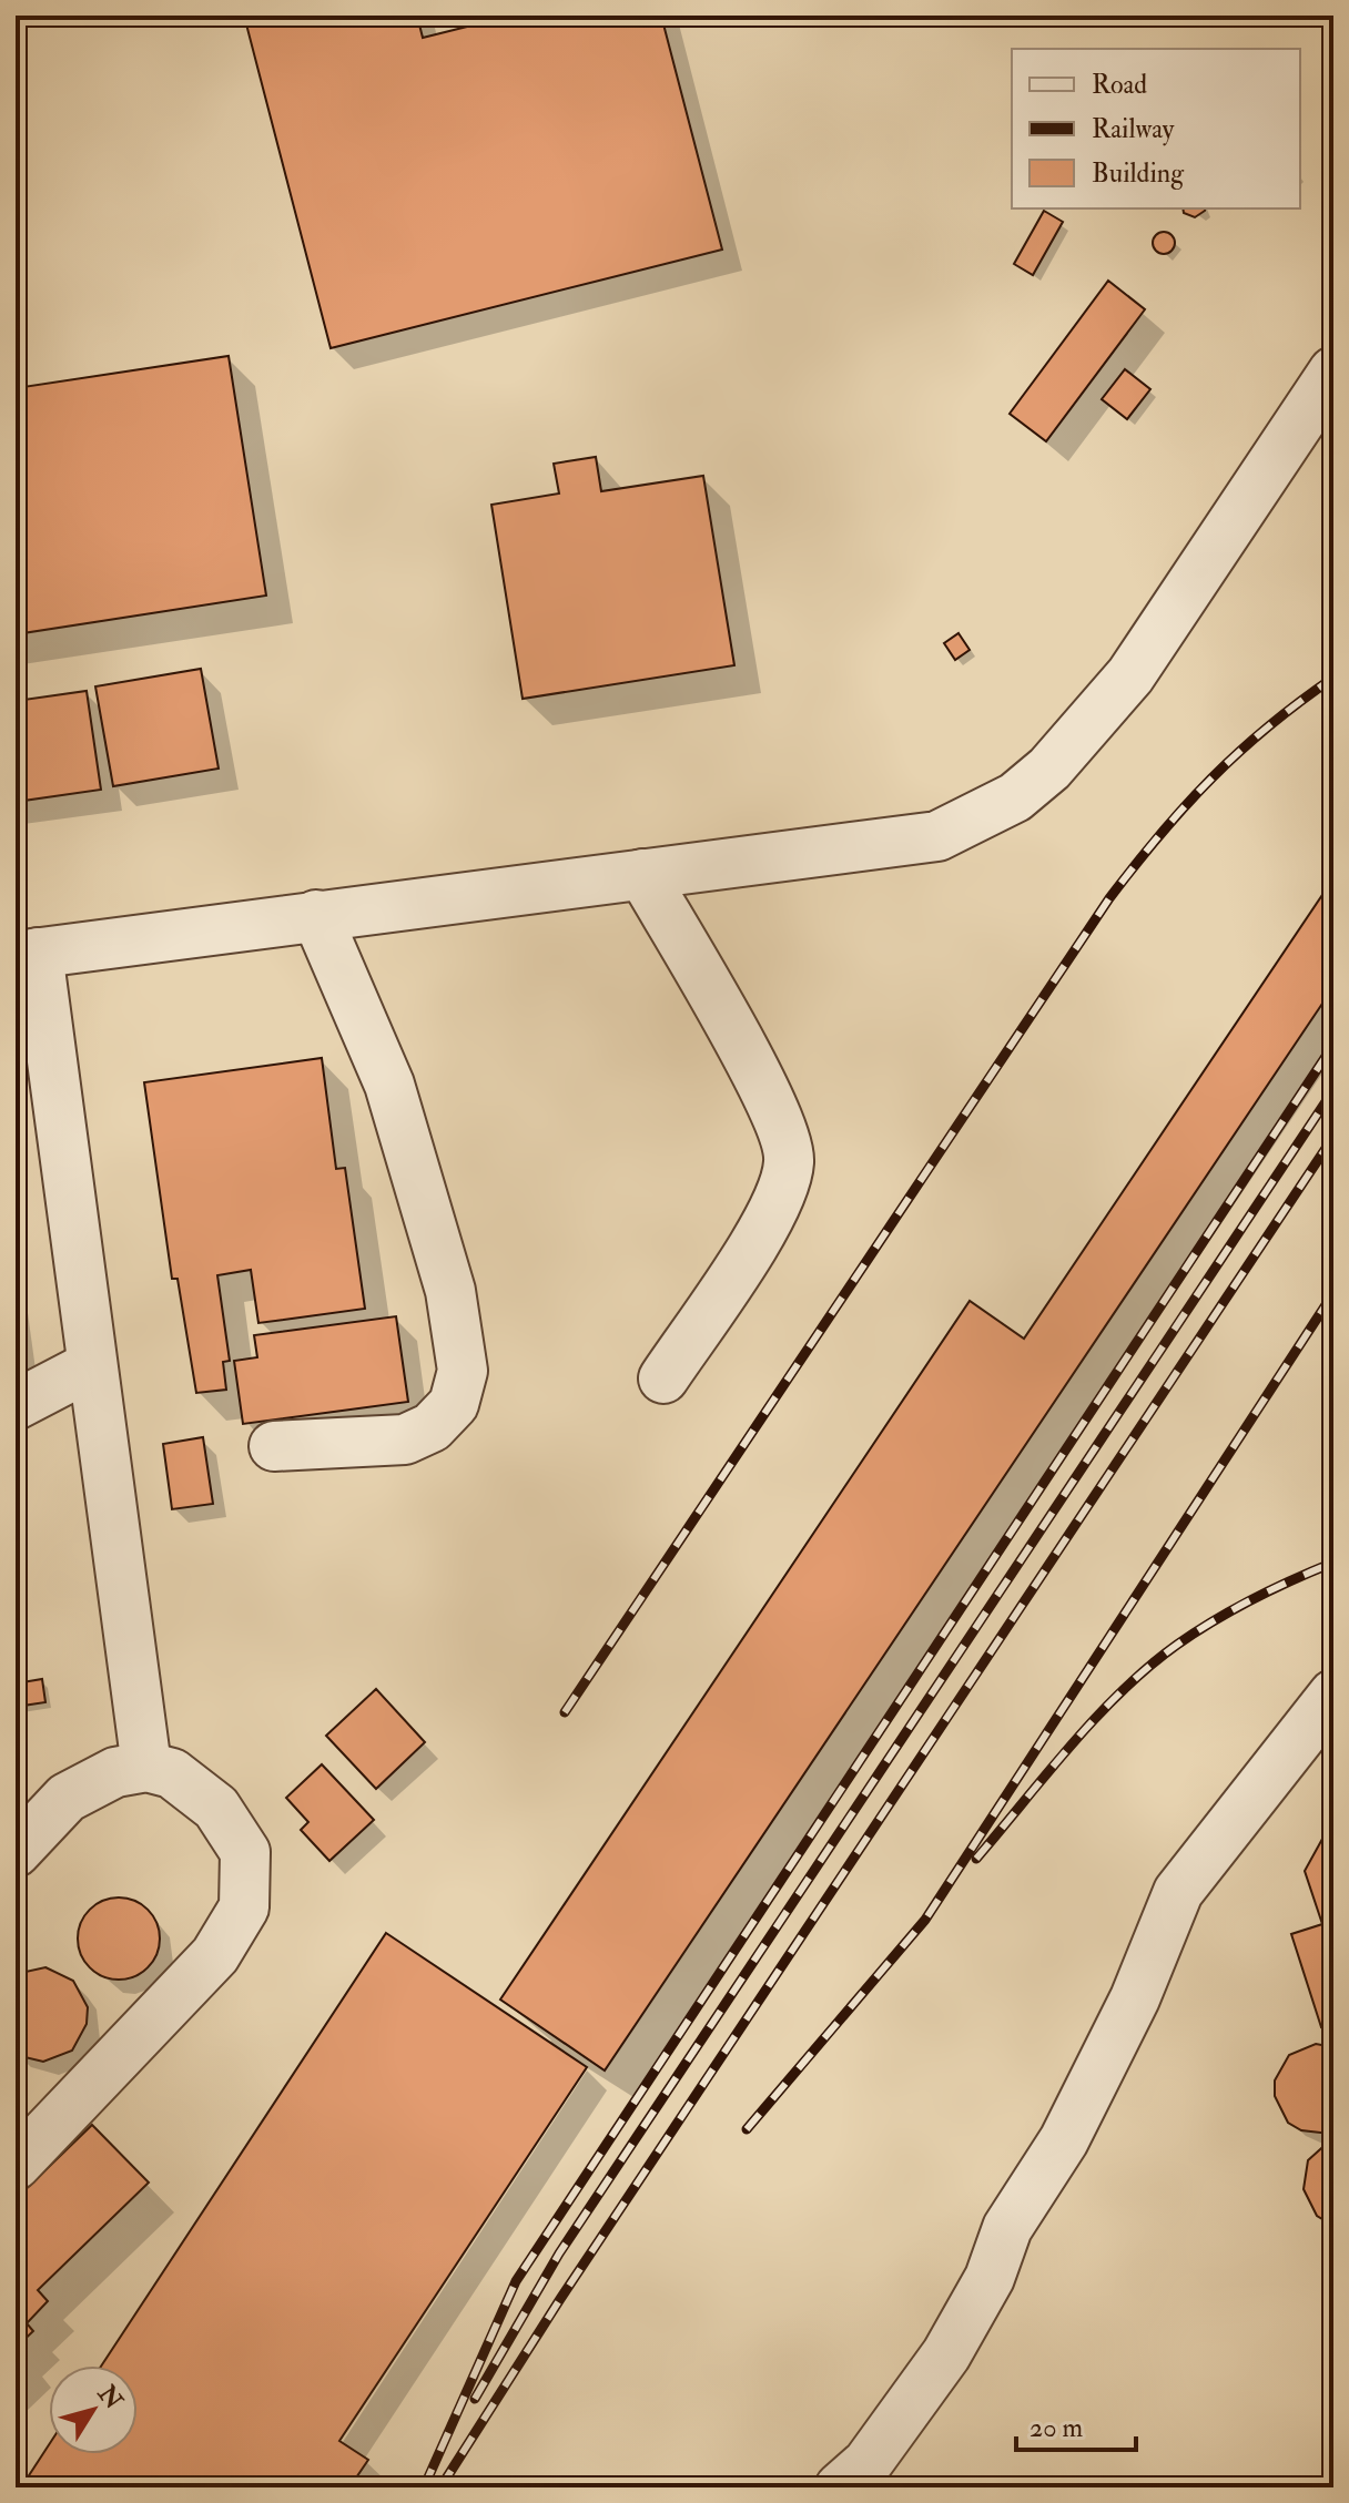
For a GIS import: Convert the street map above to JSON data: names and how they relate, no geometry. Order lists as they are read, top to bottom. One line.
{"legend":["Road","Railway","Building"],"scale_bar":"20 m","north":"top right"}
